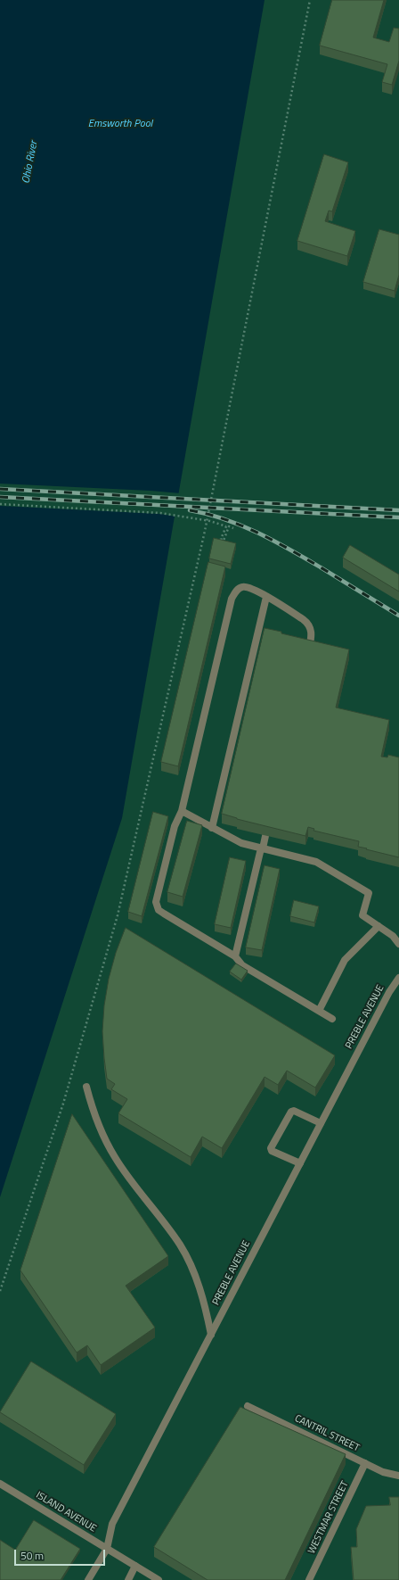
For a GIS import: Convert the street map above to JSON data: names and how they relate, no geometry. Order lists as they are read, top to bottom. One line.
{"streets":{"street":["PREBLE AVENUE","CANTRIL STREET","ISLAND AVENUE","WESTMAR STREET"]},"crossings":[["PREBLE AVENUE","ISLAND AVENUE"],["CANTRIL STREET","WESTMAR STREET"]],"water":["Emsworth Pool","Ohio River"],"scale_bar":"50 m"}
